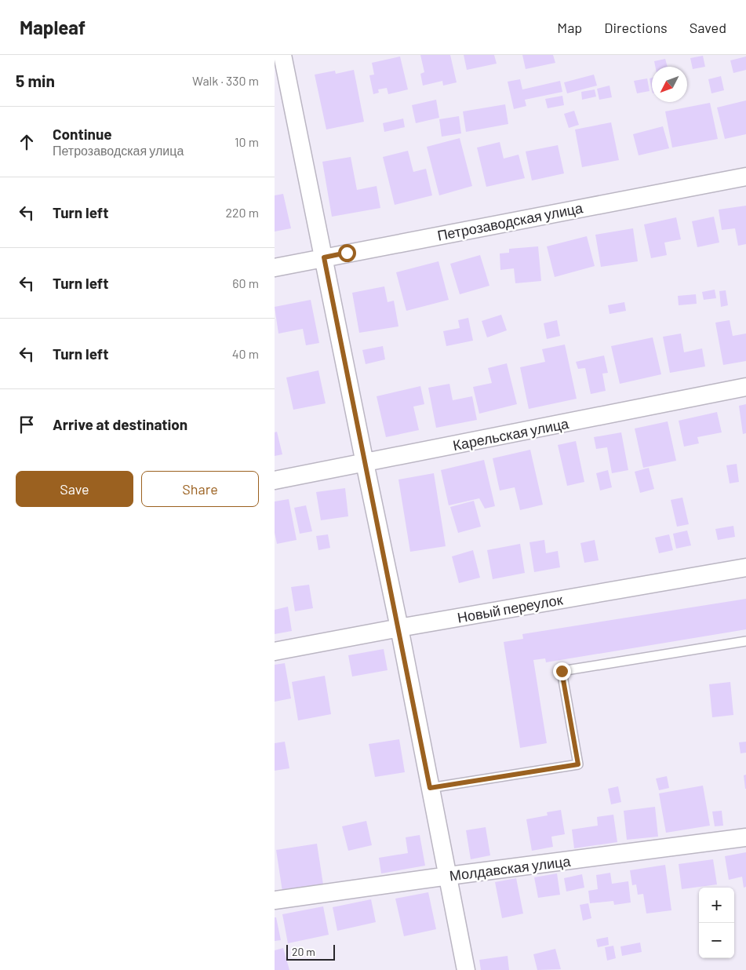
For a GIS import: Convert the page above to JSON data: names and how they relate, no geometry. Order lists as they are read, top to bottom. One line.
{"streets":{"street":["Петрозаводская улица","Карельская улица","Новый переулок","Молдавская улица"]},"scale_bar":"20 m","north":"bottom left","page":{"header":"Mapleaf","nav":["Map","Directions","Saved"],"heading":["5 min","Walk · 330 m"],"list":[["Continue","Петрозаводская улица","10 m"],["Turn left","220 m"],["Turn left","60 m"],["Turn left","40 m"],"Arrive at destination"],"buttons":["Save","Share"],"map_buttons":["+","−"],"scale":"20 m"}}
